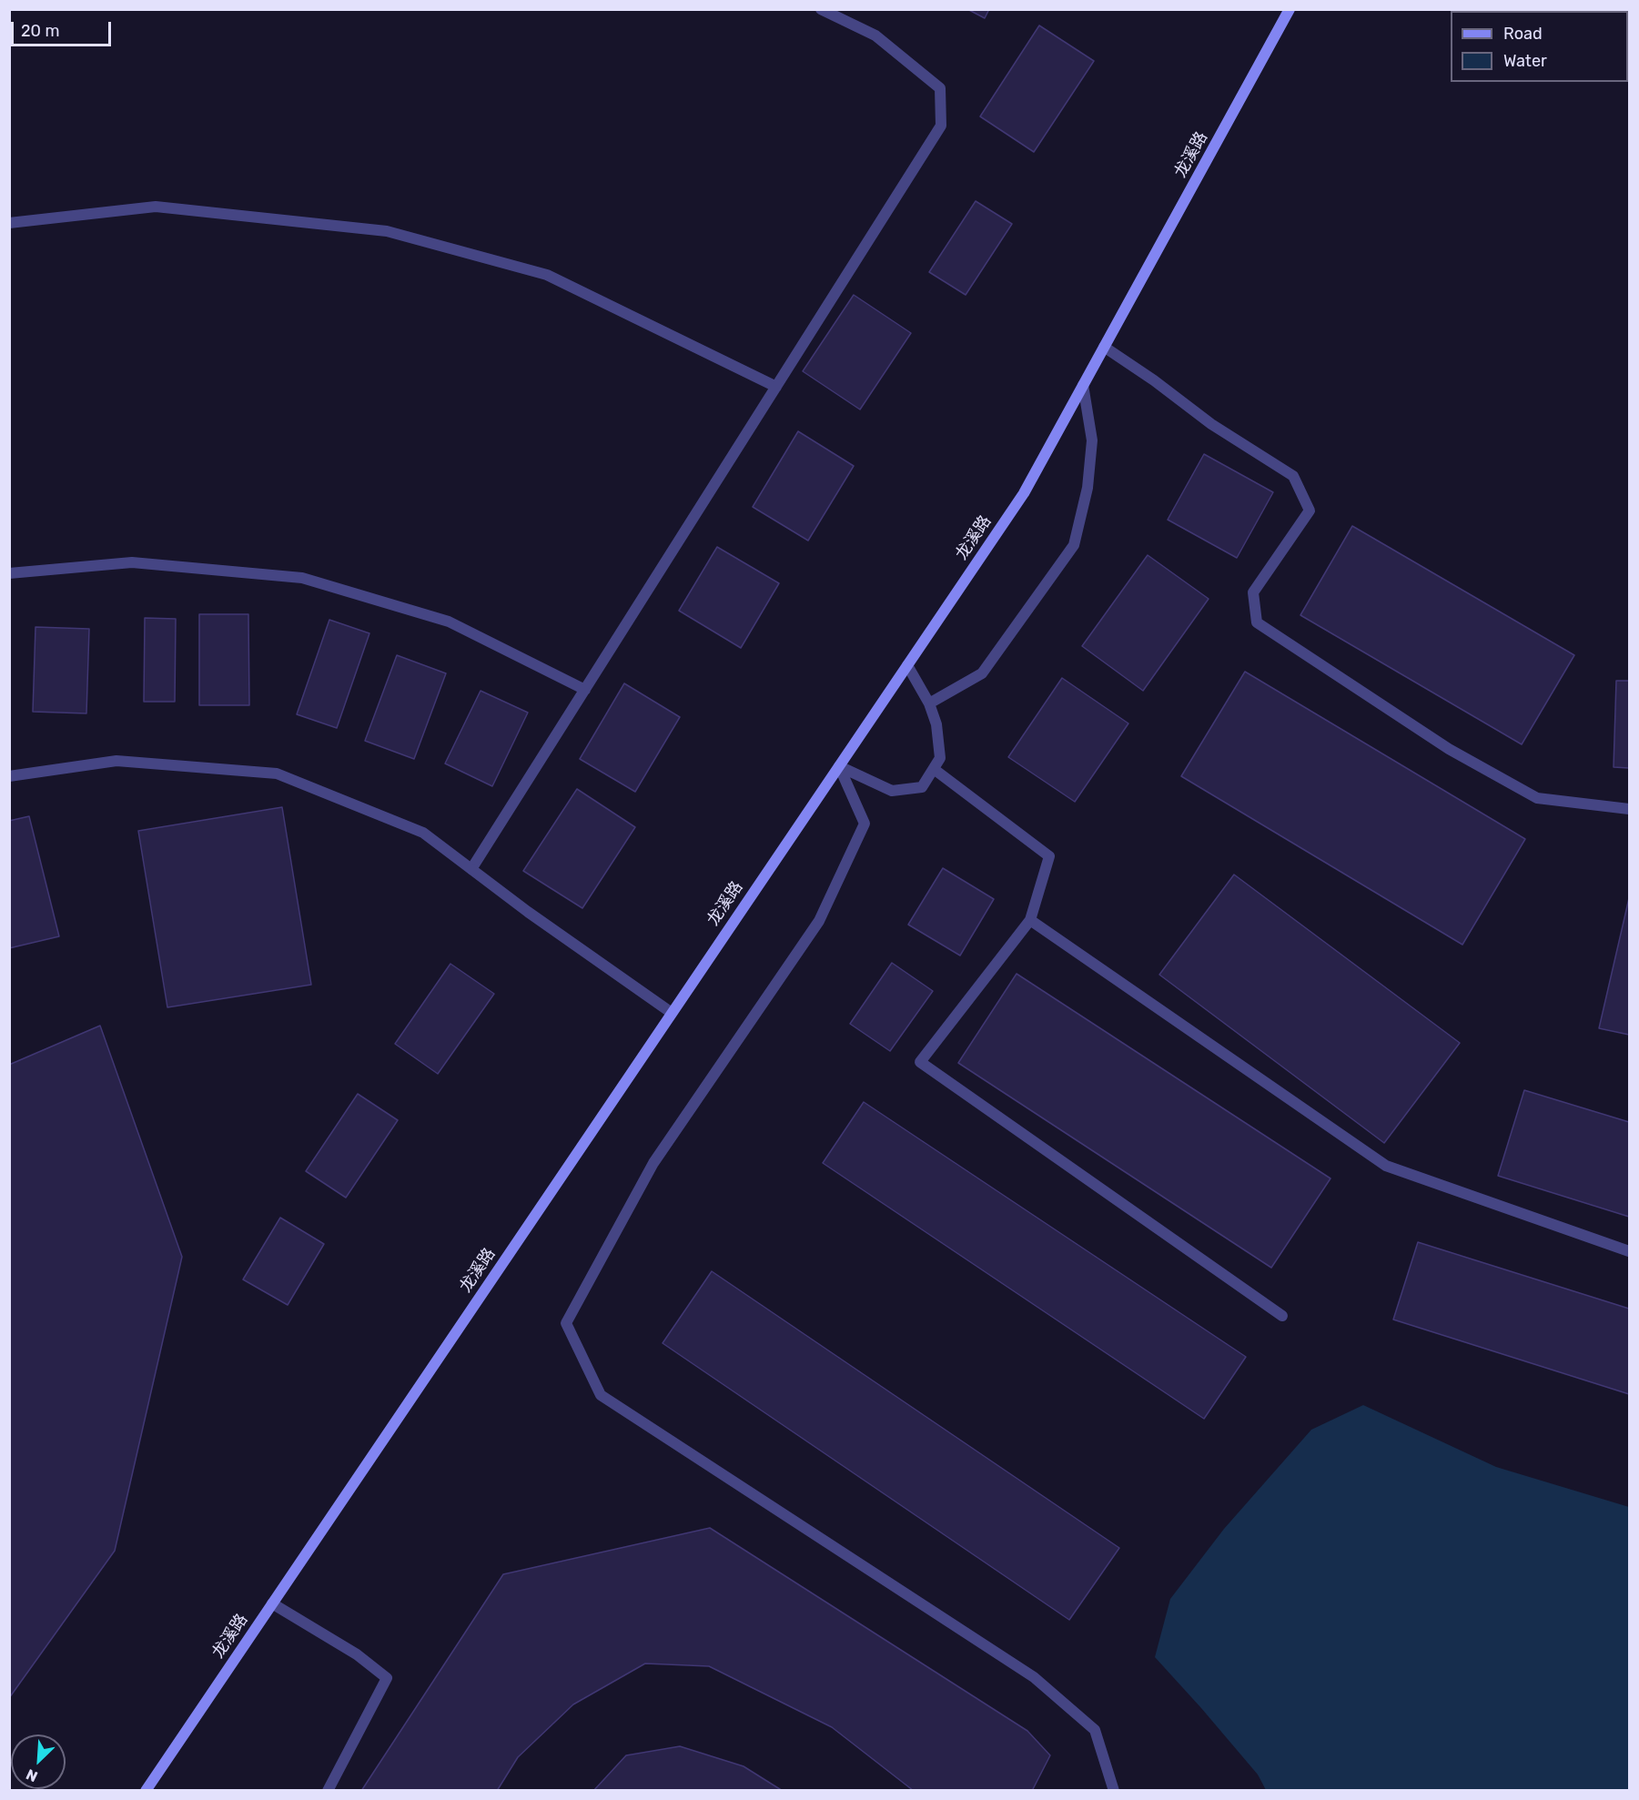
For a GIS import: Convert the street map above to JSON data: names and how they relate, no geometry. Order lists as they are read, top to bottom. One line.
{"streets":{"street":["龙溪路"]},"legend":["Road","Water"],"scale_bar":"20 m","north":"bottom left"}
